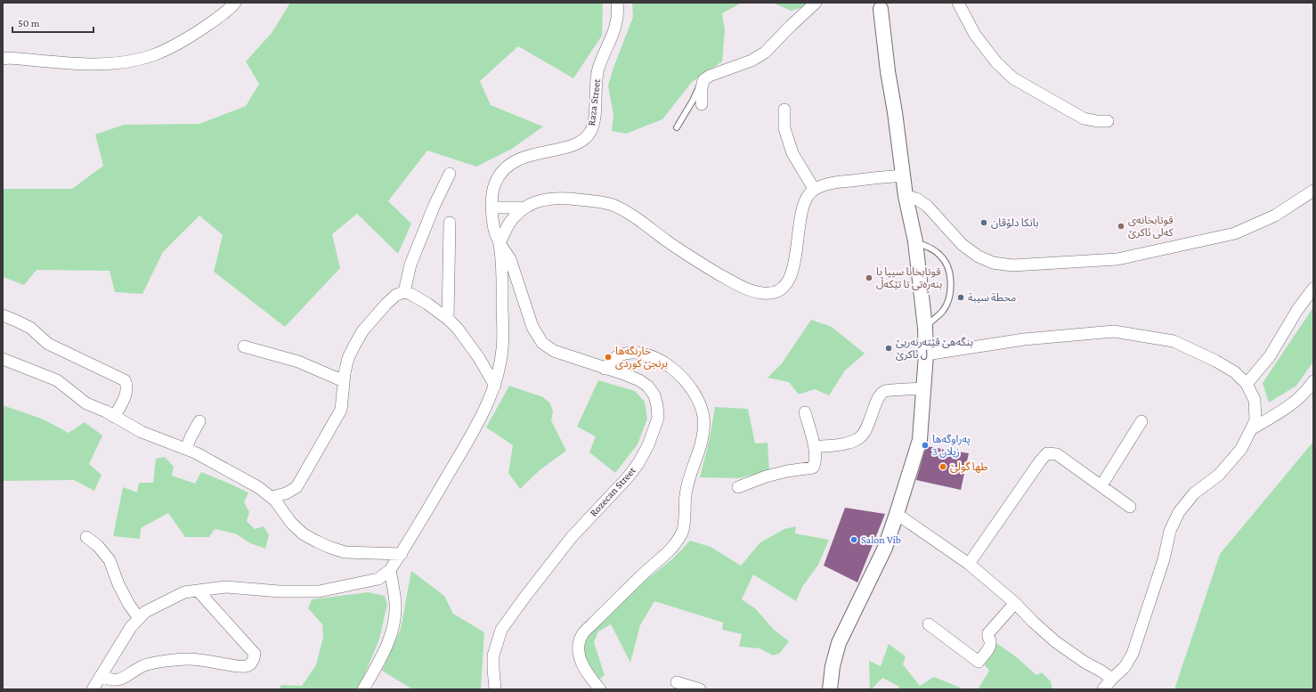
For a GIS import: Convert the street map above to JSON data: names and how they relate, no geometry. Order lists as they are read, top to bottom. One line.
{"streets":{"street":["Raza Street","Rozecan Street"]},"crossings":[["Raza Street","Rozecan Street"]],"places":["بانکا دلۆڤان","قوتابخانەی کەلی ئاکرێ","قوتابخانا سیپا یا بنەڕەتی تا تێکەڵ","محطة سيبة","بنگەهێ ڤێتەرنەریێ ل ئاکرێ","خارنگەها برنجێ کوردی","پەراوگەها زیلان 3","طها گولێ","Salon Vib"],"scale_bar":"50 m"}
